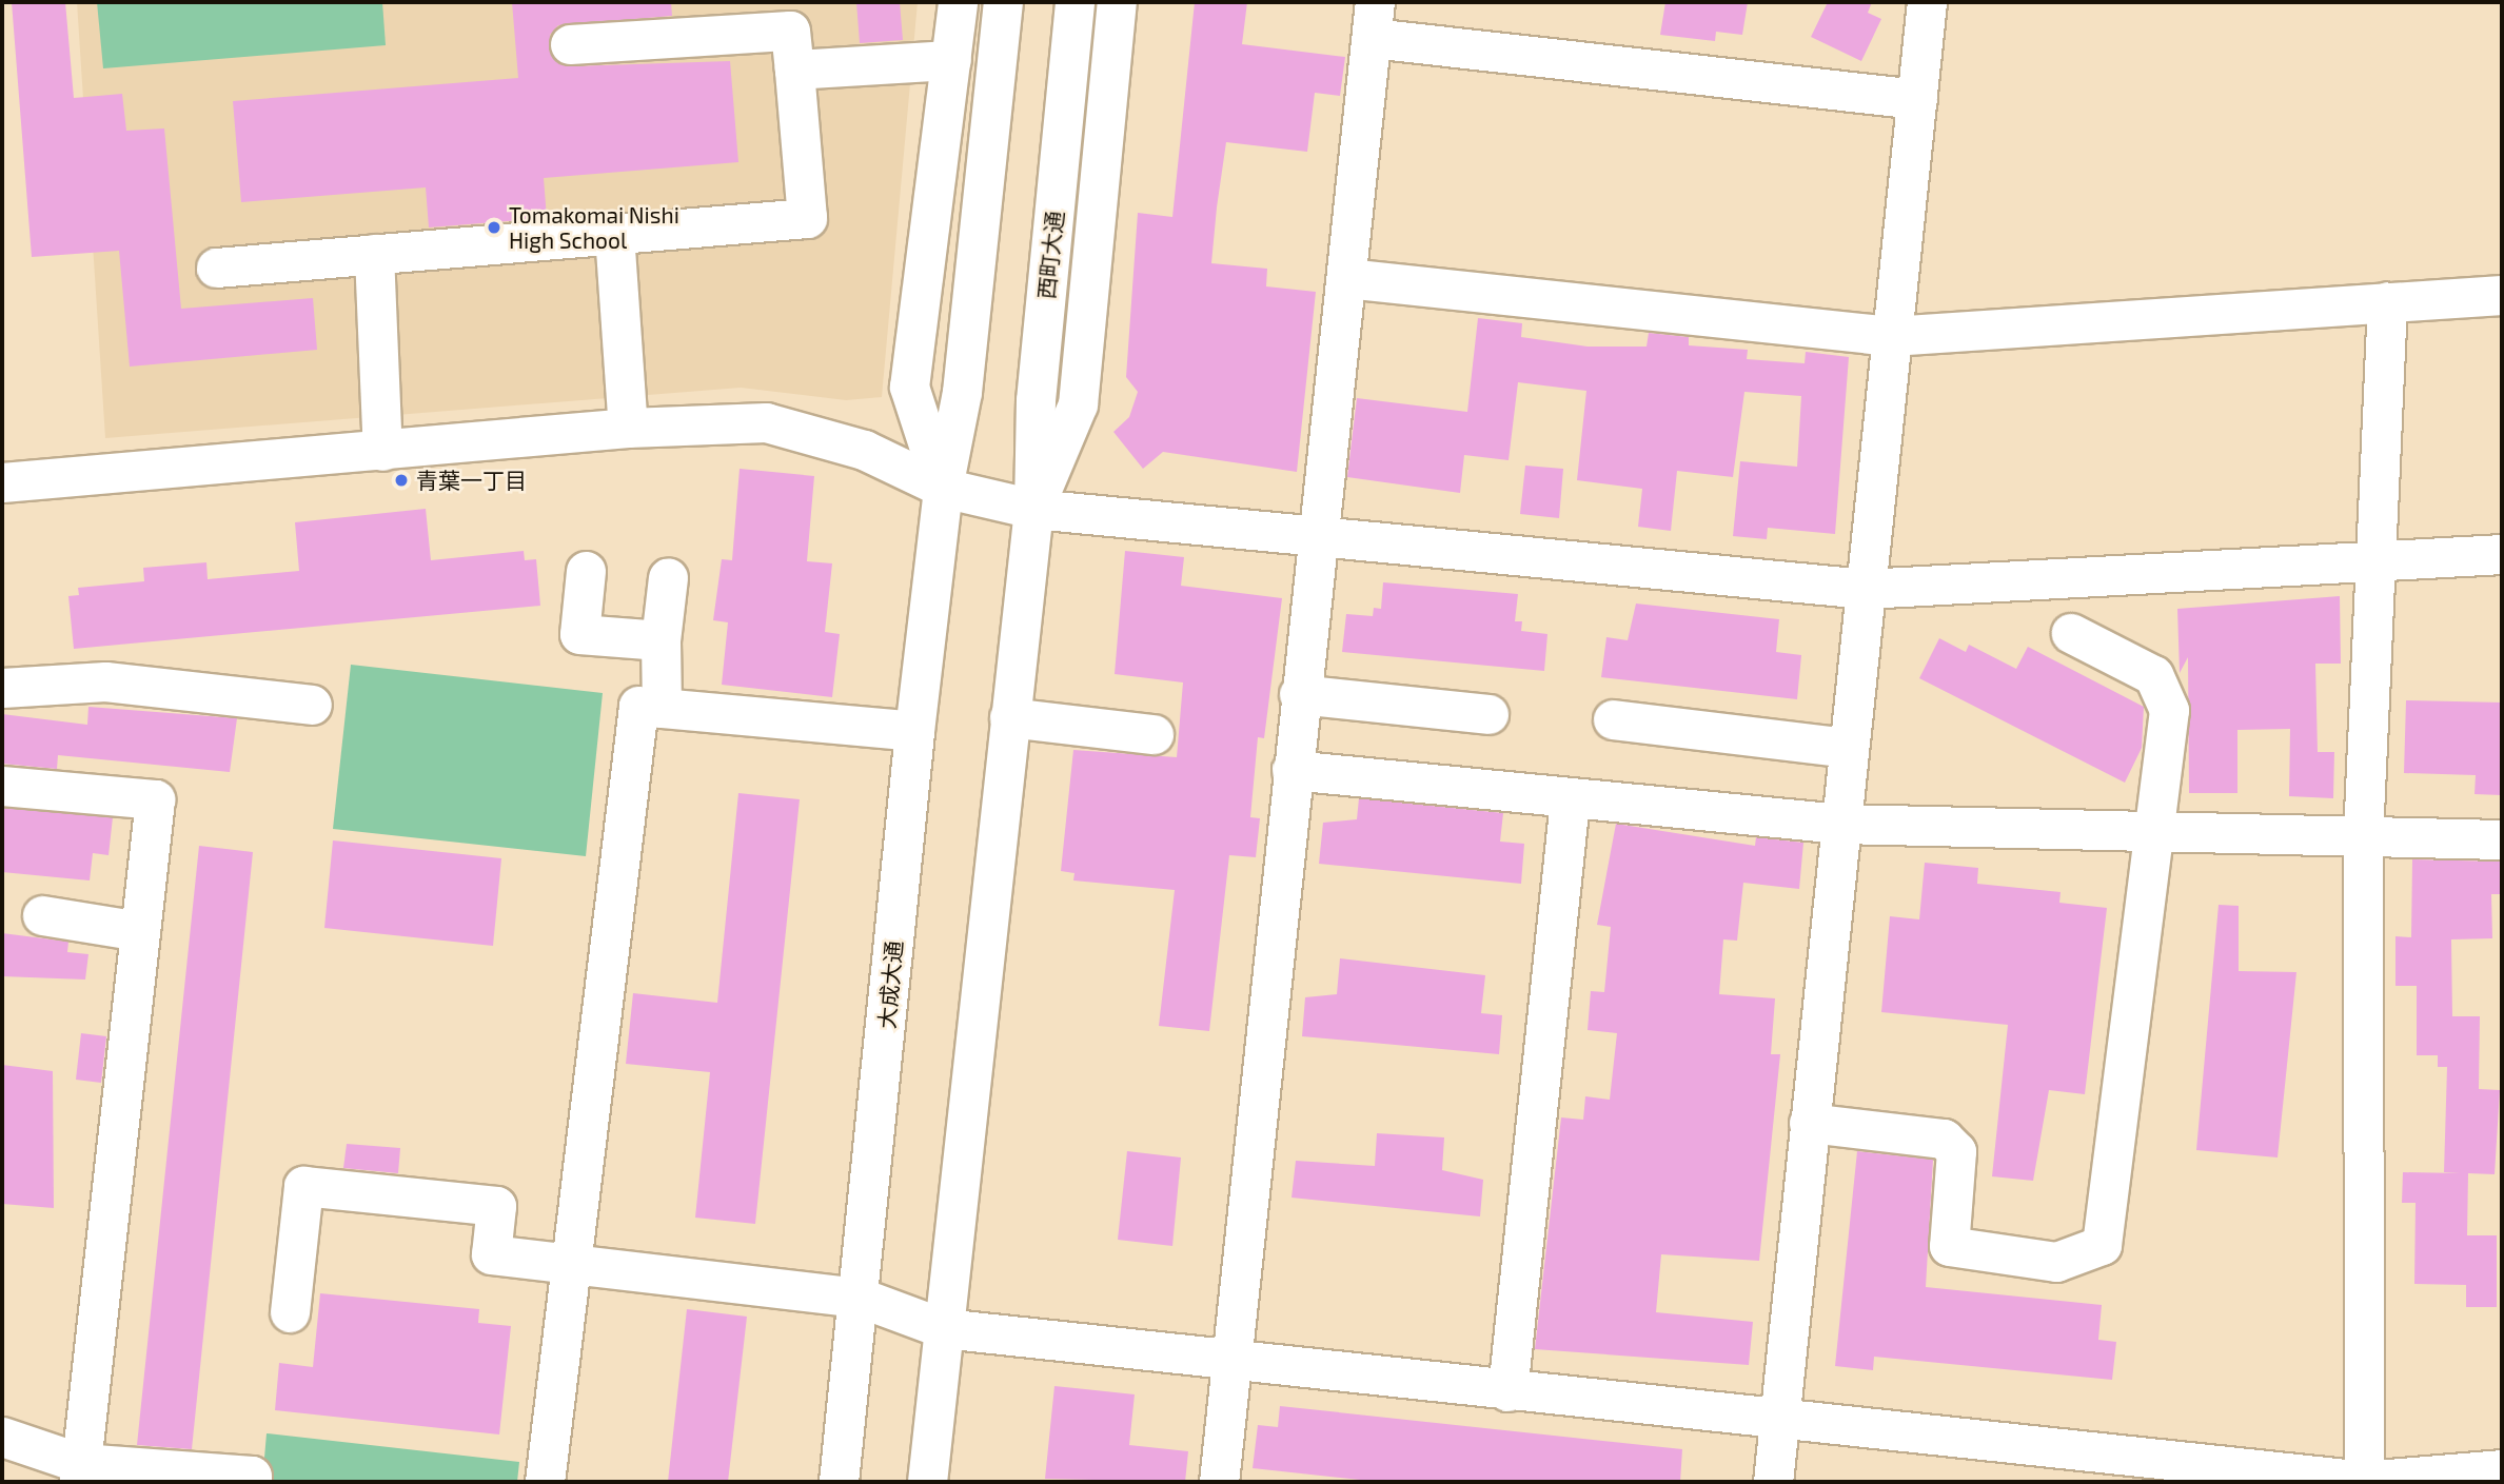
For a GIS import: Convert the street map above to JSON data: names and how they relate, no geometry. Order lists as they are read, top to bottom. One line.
{"streets":{"street":["西町大通","大成大通"]},"places":["Tomakomai Nishi High School","青葉一丁目"]}
